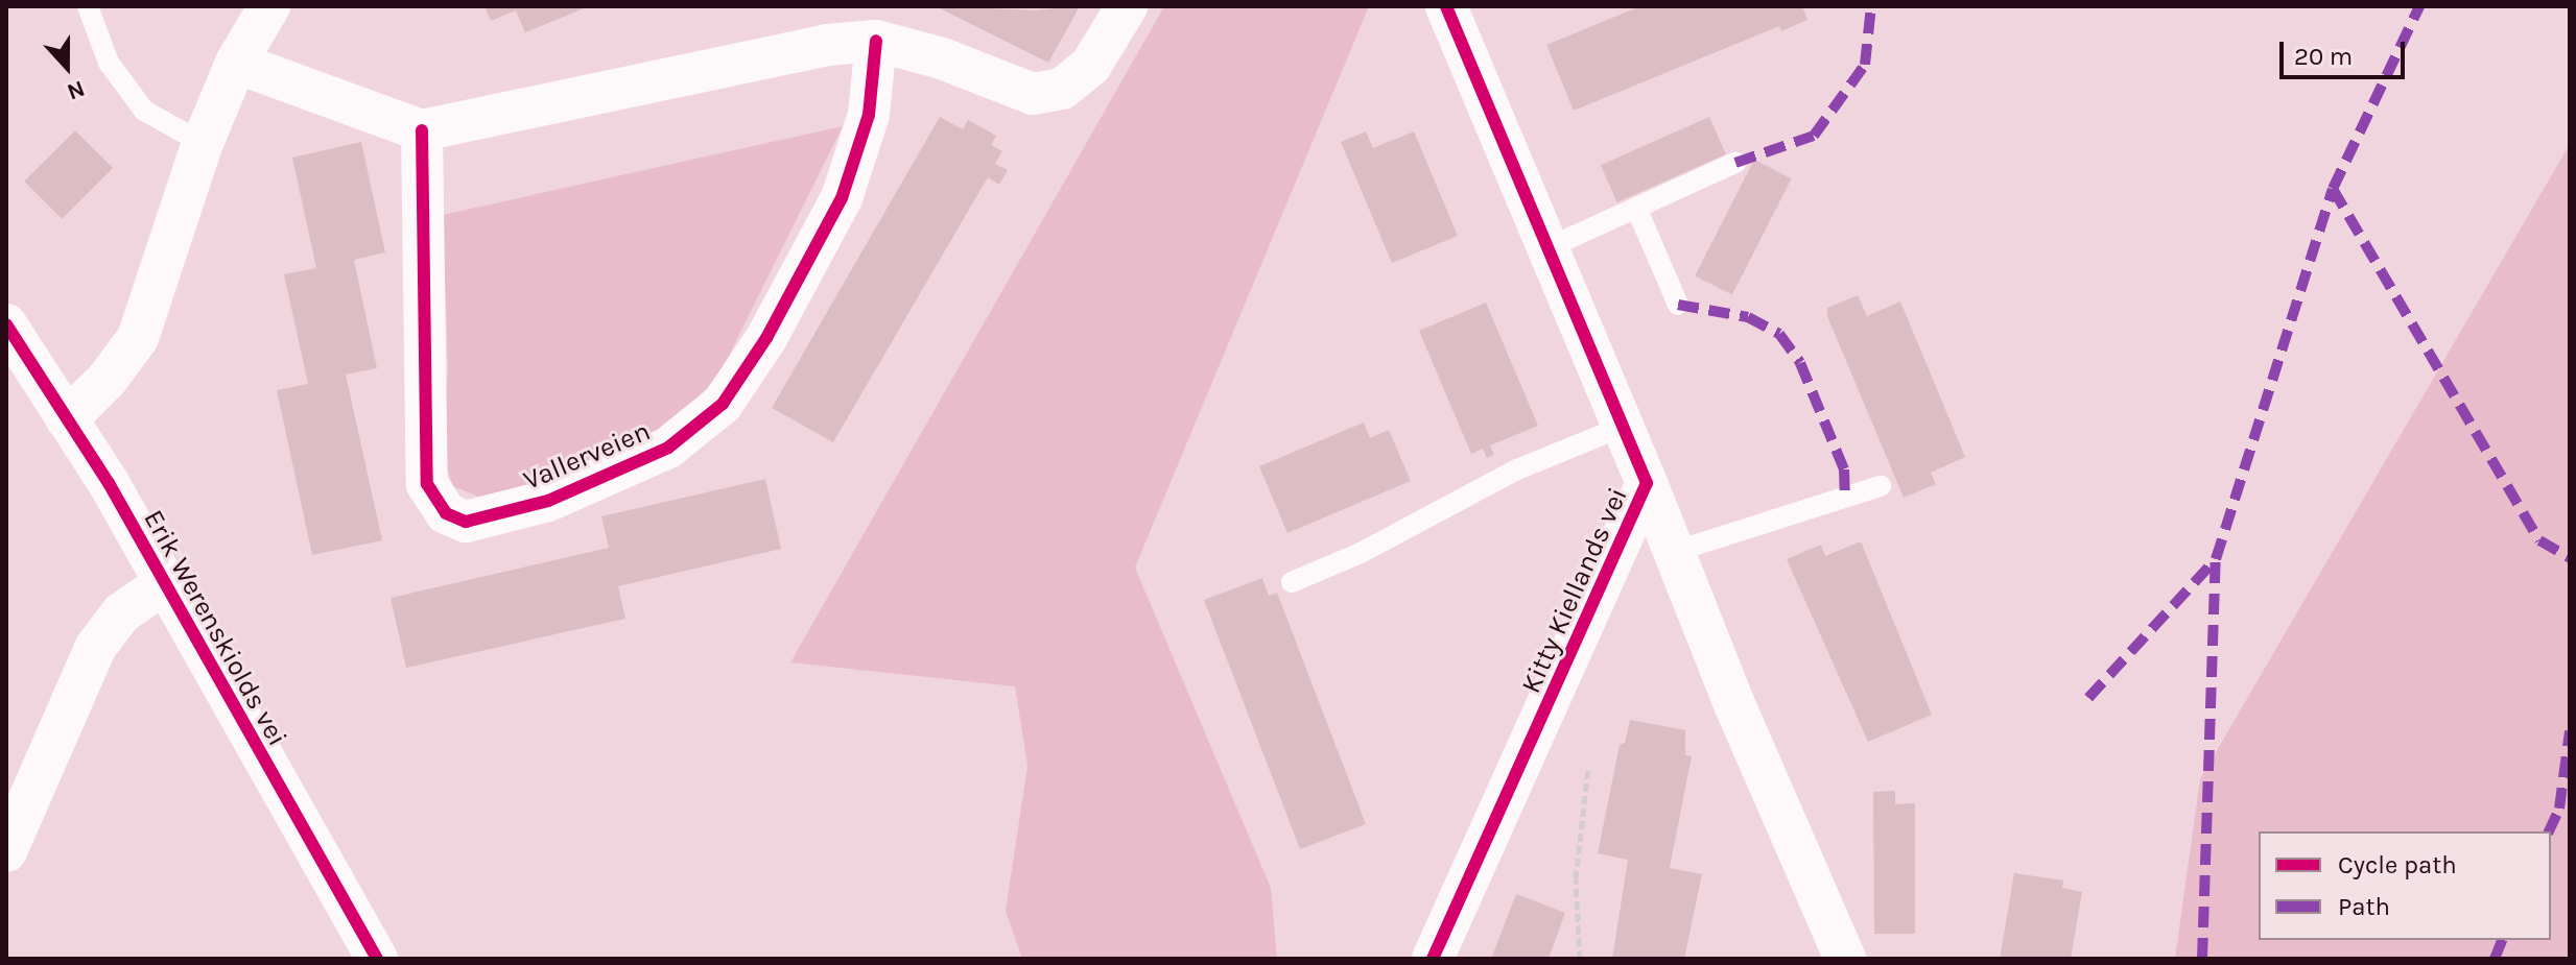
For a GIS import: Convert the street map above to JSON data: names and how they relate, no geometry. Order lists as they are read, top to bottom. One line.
{"streets":{"street":["Vallerveien","Kitty Kiellands vei","Erik Werenskiolds vei"]},"legend":["Cycle path","Path"],"scale_bar":"20 m","north":"bottom"}
